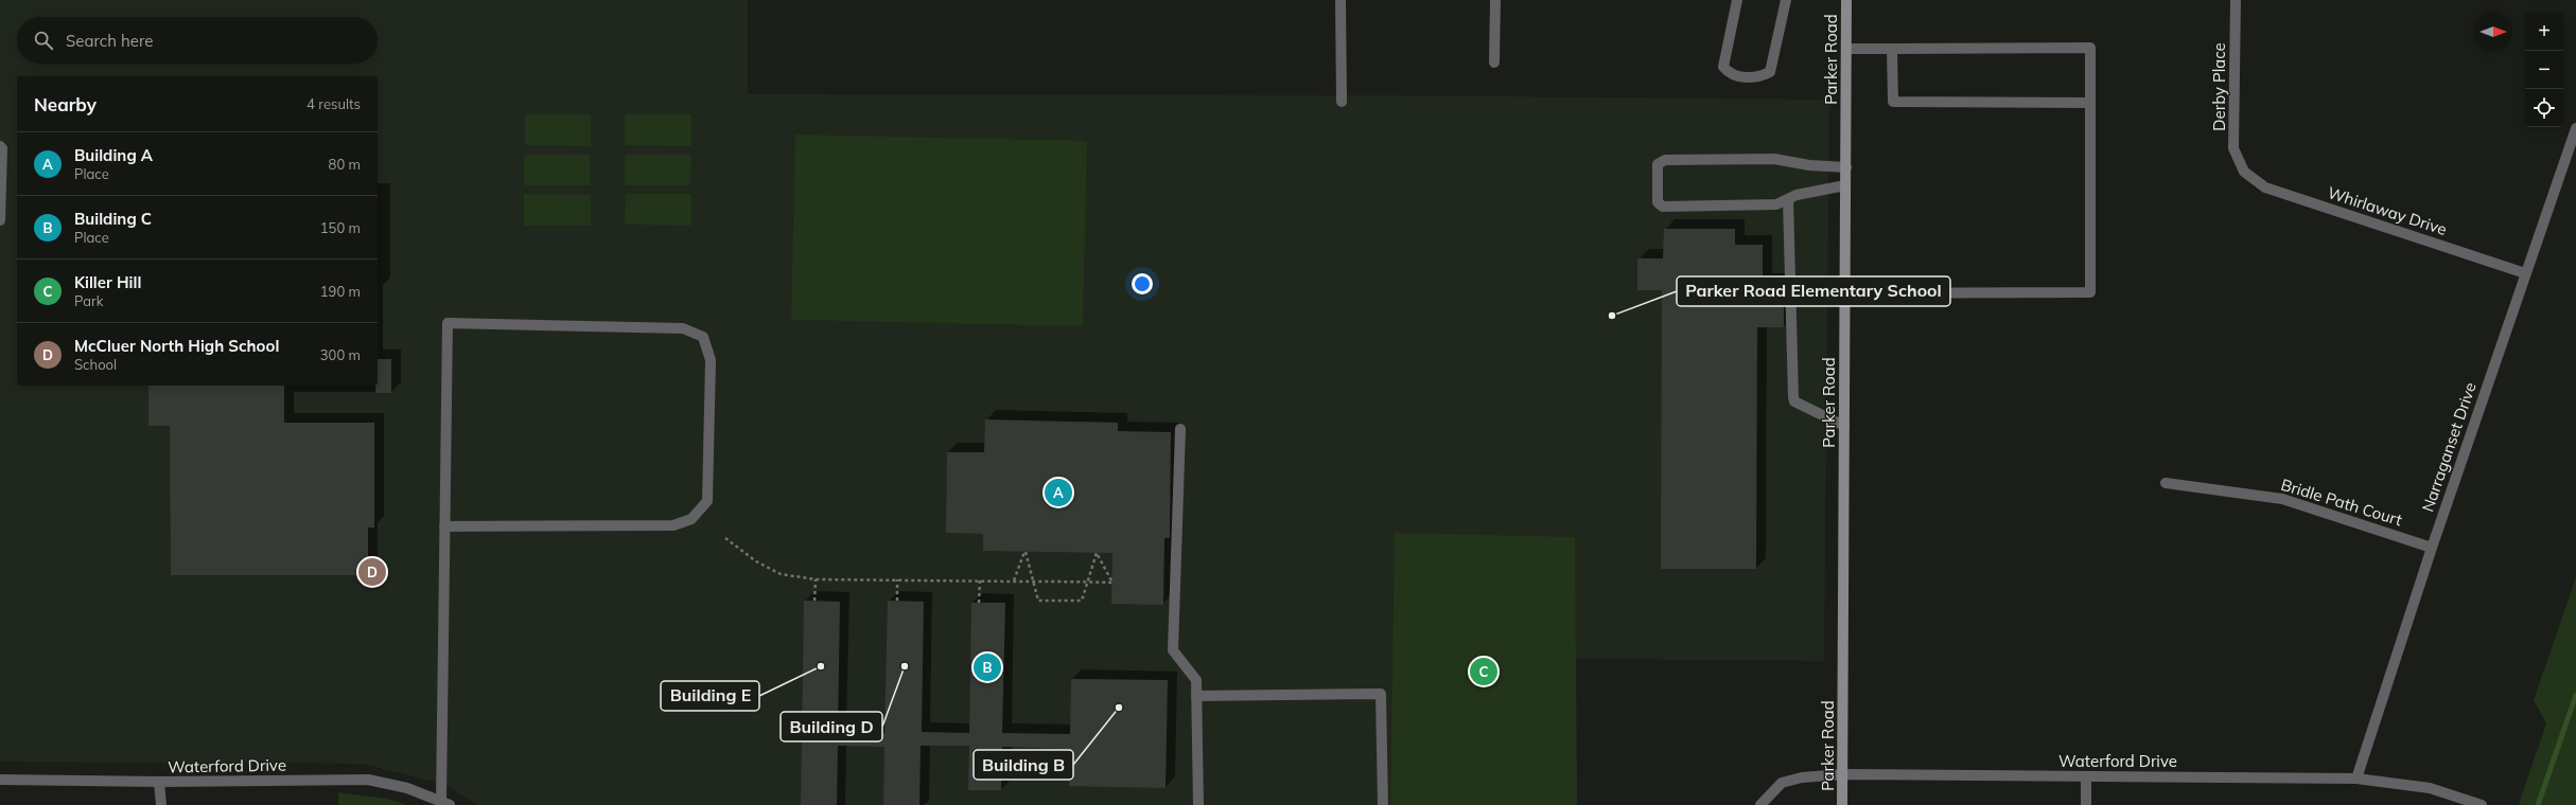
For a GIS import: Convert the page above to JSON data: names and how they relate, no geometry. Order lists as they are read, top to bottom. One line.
{"streets":{"main road":["Parker Road"],"street":["Derby Place","Whirlaway Drive","Narraganset Drive","Bridle Path Court","Waterford Drive"]},"crossings":[["Parker Road","Waterford Drive"],["Derby Place","Whirlaway Drive"],["Whirlaway Drive","Narraganset Drive"],["Narraganset Drive","Bridle Path Court"],["Narraganset Drive","Waterford Drive"]],"places":["Parker Road Elementary School","Building E","Building D","Building B"],"north":"right","page":{"map_buttons":["+","−"],"search":"Search here","heading":["Nearby","4 results"],"list":[{"mark":"A","name":"Building A","note":"Place","value":"80 m"},{"mark":"B","name":"Building C","note":"Place","value":"150 m"},{"mark":"C","name":"Killer Hill","note":"Park","value":"190 m"},{"mark":"D","name":"McCluer North High School","note":"School","value":"300 m"}],"pins":["A","D","B","C"]}}
